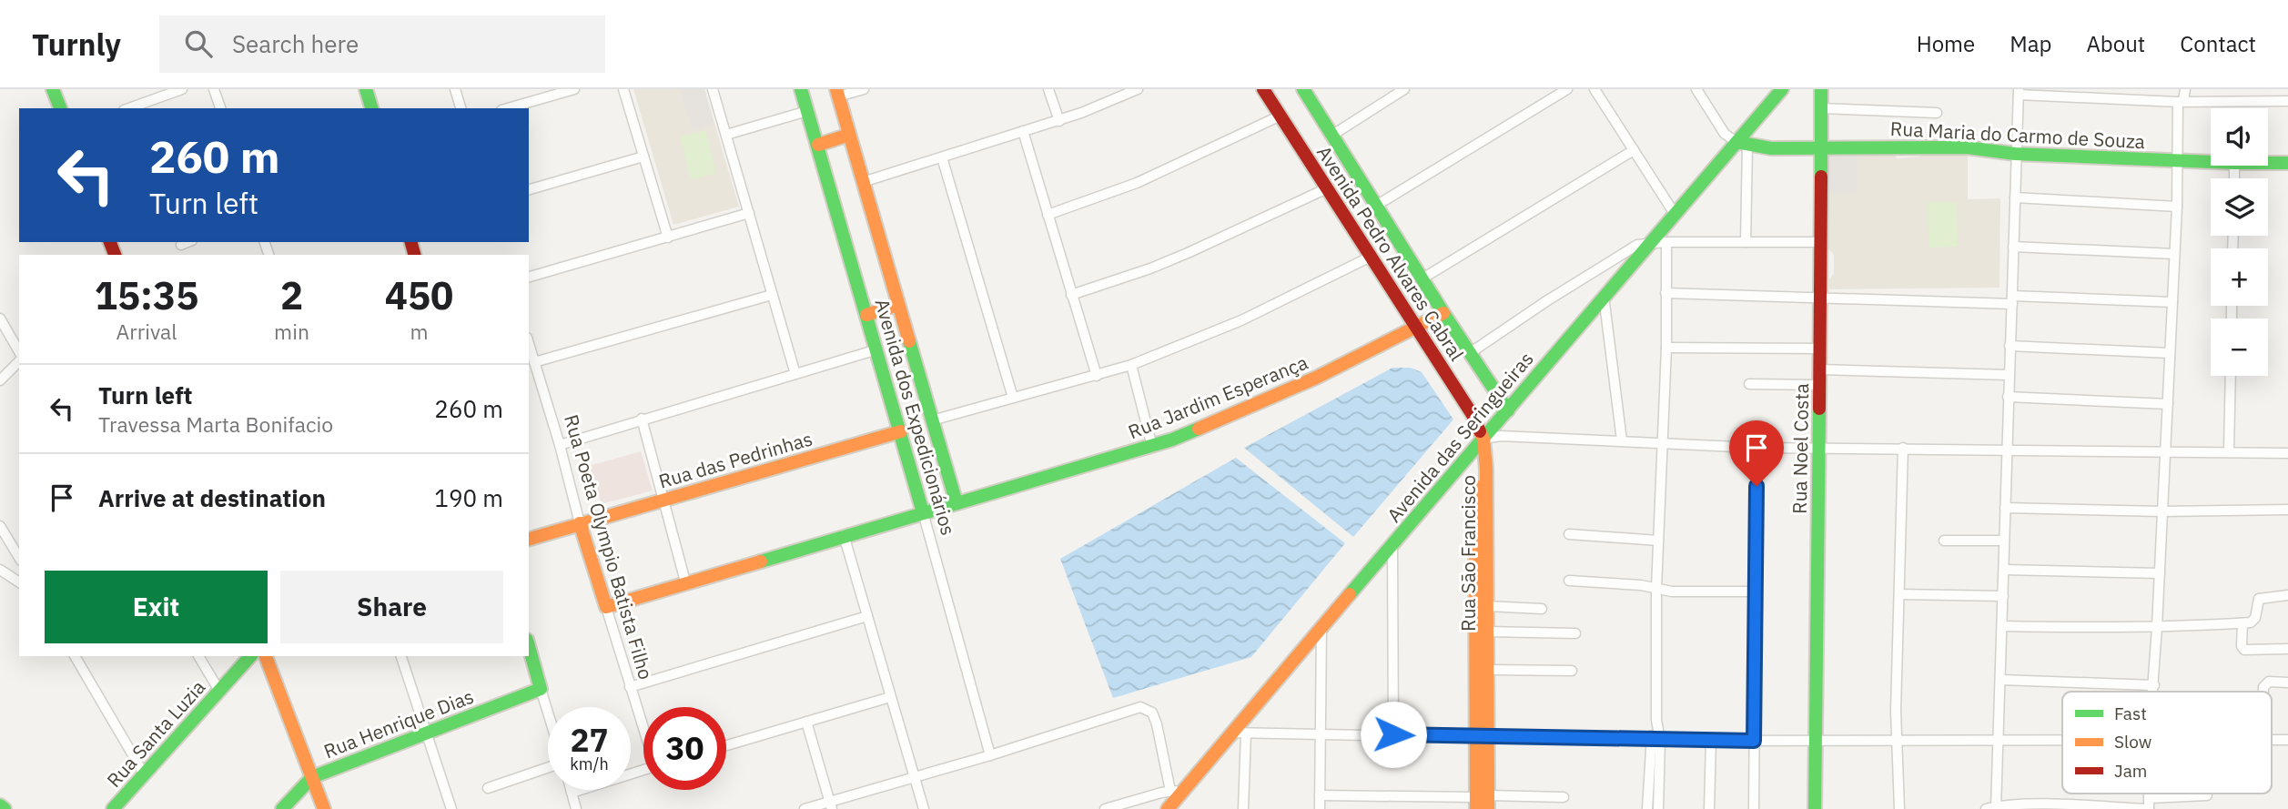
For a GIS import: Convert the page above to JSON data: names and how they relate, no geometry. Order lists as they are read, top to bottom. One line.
{"streets":{"street":["Rua Maria do Carmo de Souza","Avenida Pedro Alvares Cabral","Rua Jardim Esperança","Avenida dos Expedicionários","Avenida das Seringueiras","Rua Noel Costa","Rua das Pedrinhas","Rua Poeta Olympio Batista Filho","Rua São Francisco","Rua Henrique Dias","Rua Santa Luzia"]},"crossings":[["Rua Maria do Carmo de Souza","Avenida das Seringueiras"],["Rua Maria do Carmo de Souza","Rua Noel Costa"],["Avenida Pedro Alvares Cabral","Rua Jardim Esperança"],["Avenida Pedro Alvares Cabral","Avenida das Seringueiras"],["Avenida Pedro Alvares Cabral","Rua São Francisco"],["Rua Jardim Esperança","Avenida dos Expedicionários"],["Rua Jardim Esperança","Rua Poeta Olympio Batista Filho"],["Avenida dos Expedicionários","Rua das Pedrinhas"],["Avenida das Seringueiras","Rua São Francisco"],["Rua das Pedrinhas","Rua Poeta Olympio Batista Filho"]],"legend":["Fast","Slow","Jam"],"page":{"header":"Turnly","search":"Search here","nav":["Home","Map","About","Contact"],"map_buttons":["+","−"],"turn":["260 m","Turn left"],"eta":["15:35","Arrival","2","min","450","m"],"list":[{"name":"Turn left","note":"Travessa Marta Bonifacio","value":"260 m"},{"name":"Arrive at destination","value":"190 m"}],"buttons":["Exit","Share"],"speed":"27 km/h","limit":"30"}}
